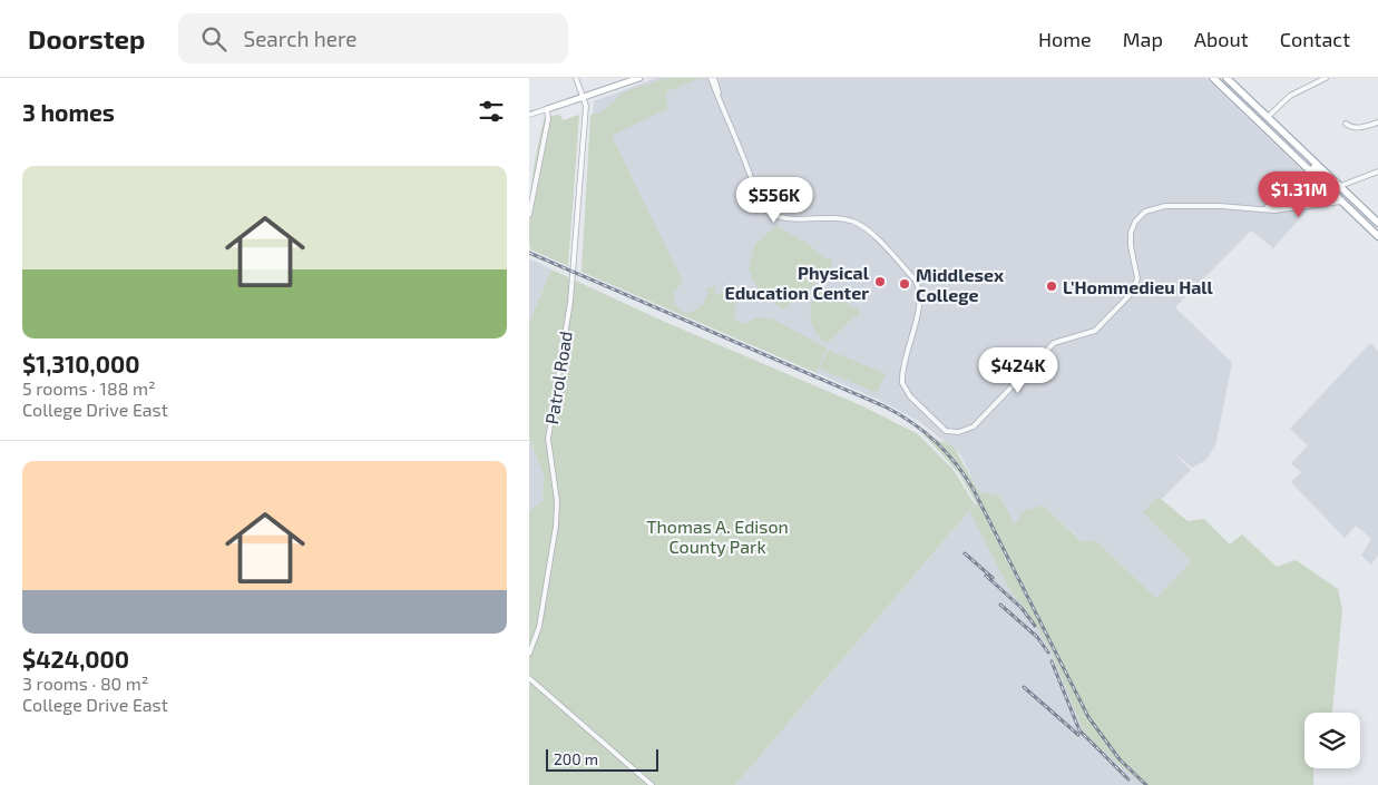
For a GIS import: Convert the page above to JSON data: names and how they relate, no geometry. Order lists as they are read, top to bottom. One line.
{"streets":{"street":["Patrol Road"]},"parks":["Thomas A. Edison County Park"],"places":["Physical Education Center","Middlesex College","L'Hommedieu Hall"],"scale_bar":"200 m","page":{"header":"Doorstep","search":"Search here","nav":["Home","Map","About","Contact"],"heading":"3 homes","list":[{"name":"$1,310,000","note":"5 rooms · 188 m² · College Drive East"},{"name":"$424,000","note":"3 rooms · 80 m² · College Drive East"}],"price":["$1.31M","$556K","$424K"],"scale":"200 m"}}
